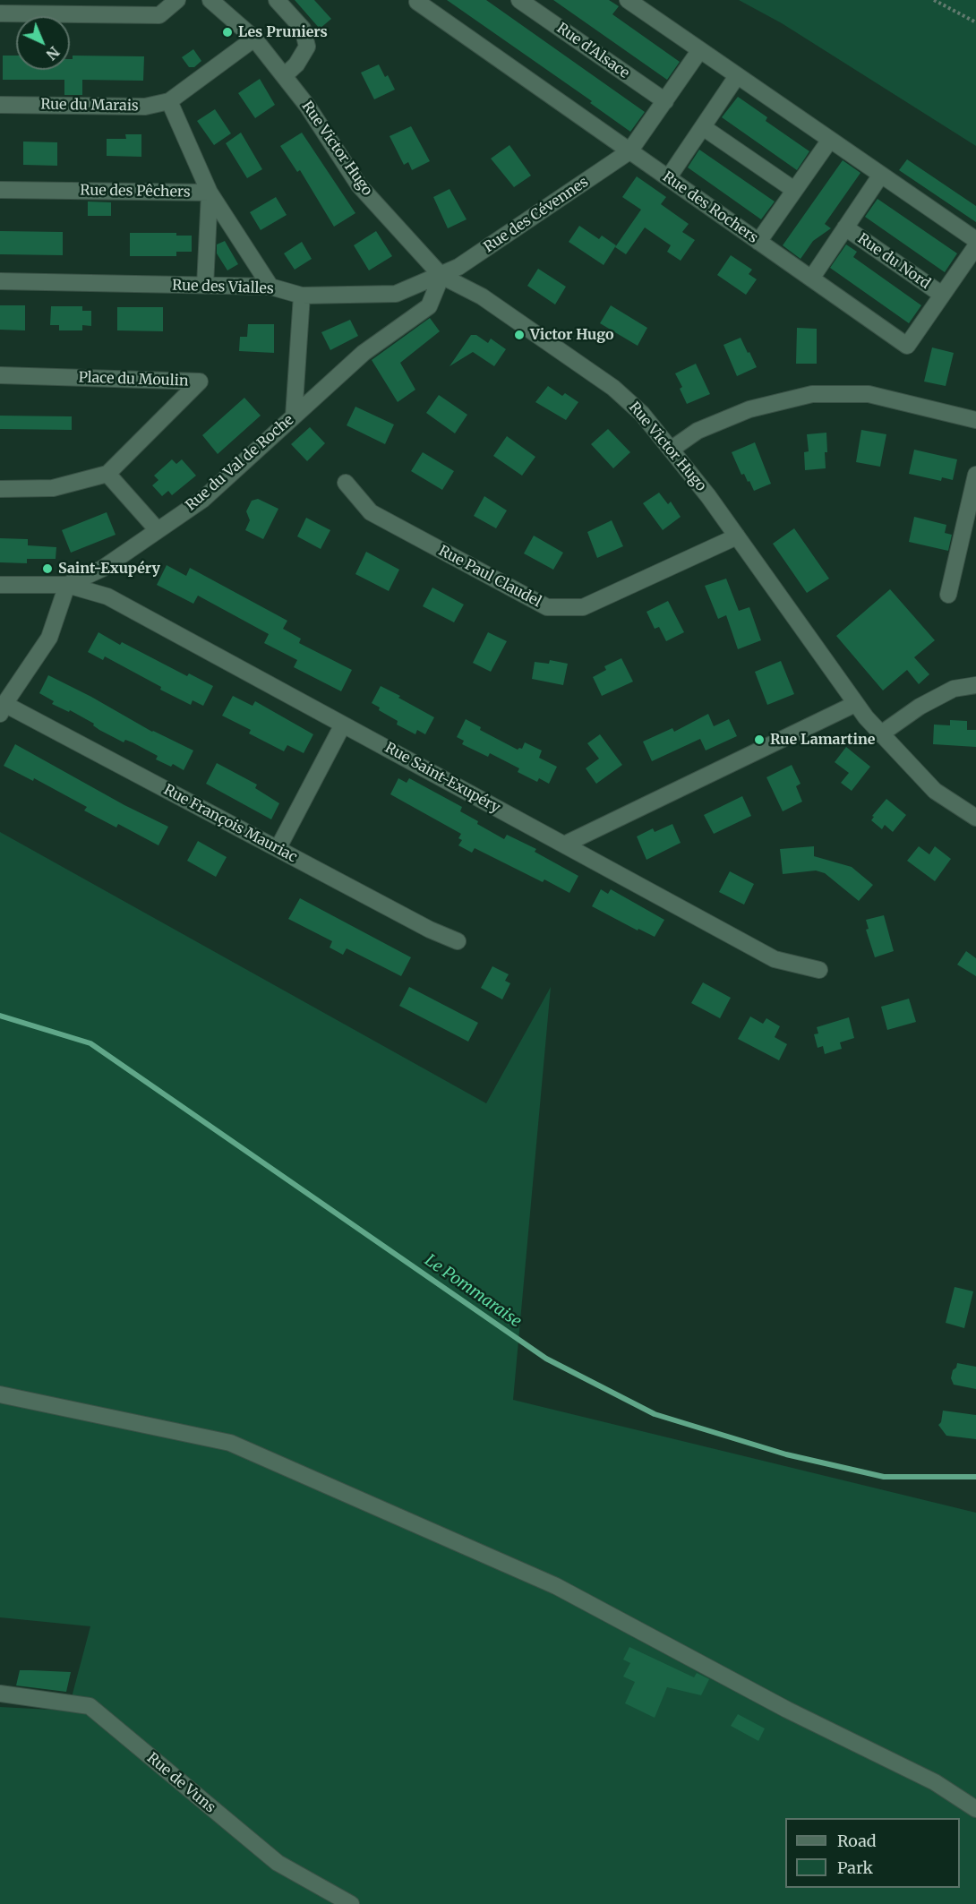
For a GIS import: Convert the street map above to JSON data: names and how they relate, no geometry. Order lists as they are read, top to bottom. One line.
{"streets":{"street":["Rue d'Alsace","Rue du Marais","Rue Victor Hugo","Rue des Pêchers","Rue des Rochers","Rue des Cévennes","Rue du Nord","Rue des Vialles","Place du Moulin","Rue du Val de Roche","Rue Paul Claudel","Rue Saint-Exupéry","Rue François Mauriac","Rue de Vuns"]},"crossings":[["Rue du Marais","Rue Victor Hugo"],["Rue Victor Hugo","Rue des Cévennes"],["Rue Victor Hugo","Rue des Vialles"],["Rue Victor Hugo","Rue du Val de Roche"],["Rue Victor Hugo","Rue Paul Claudel"],["Rue des Pêchers","Rue des Vialles"],["Rue des Rochers","Rue des Cévennes"],["Rue des Rochers","Rue du Nord"],["Rue des Cévennes","Rue des Vialles"],["Rue des Cévennes","Rue du Val de Roche"],["Rue des Vialles","Rue du Val de Roche"],["Rue du Val de Roche","Rue Saint-Exupéry"]],"water":["Le Pommaraise"],"places":["Les Pruniers","Victor Hugo","Saint-Exupéry","Rue Lamartine"],"legend":["Road","Park"],"north":"bottom right"}
